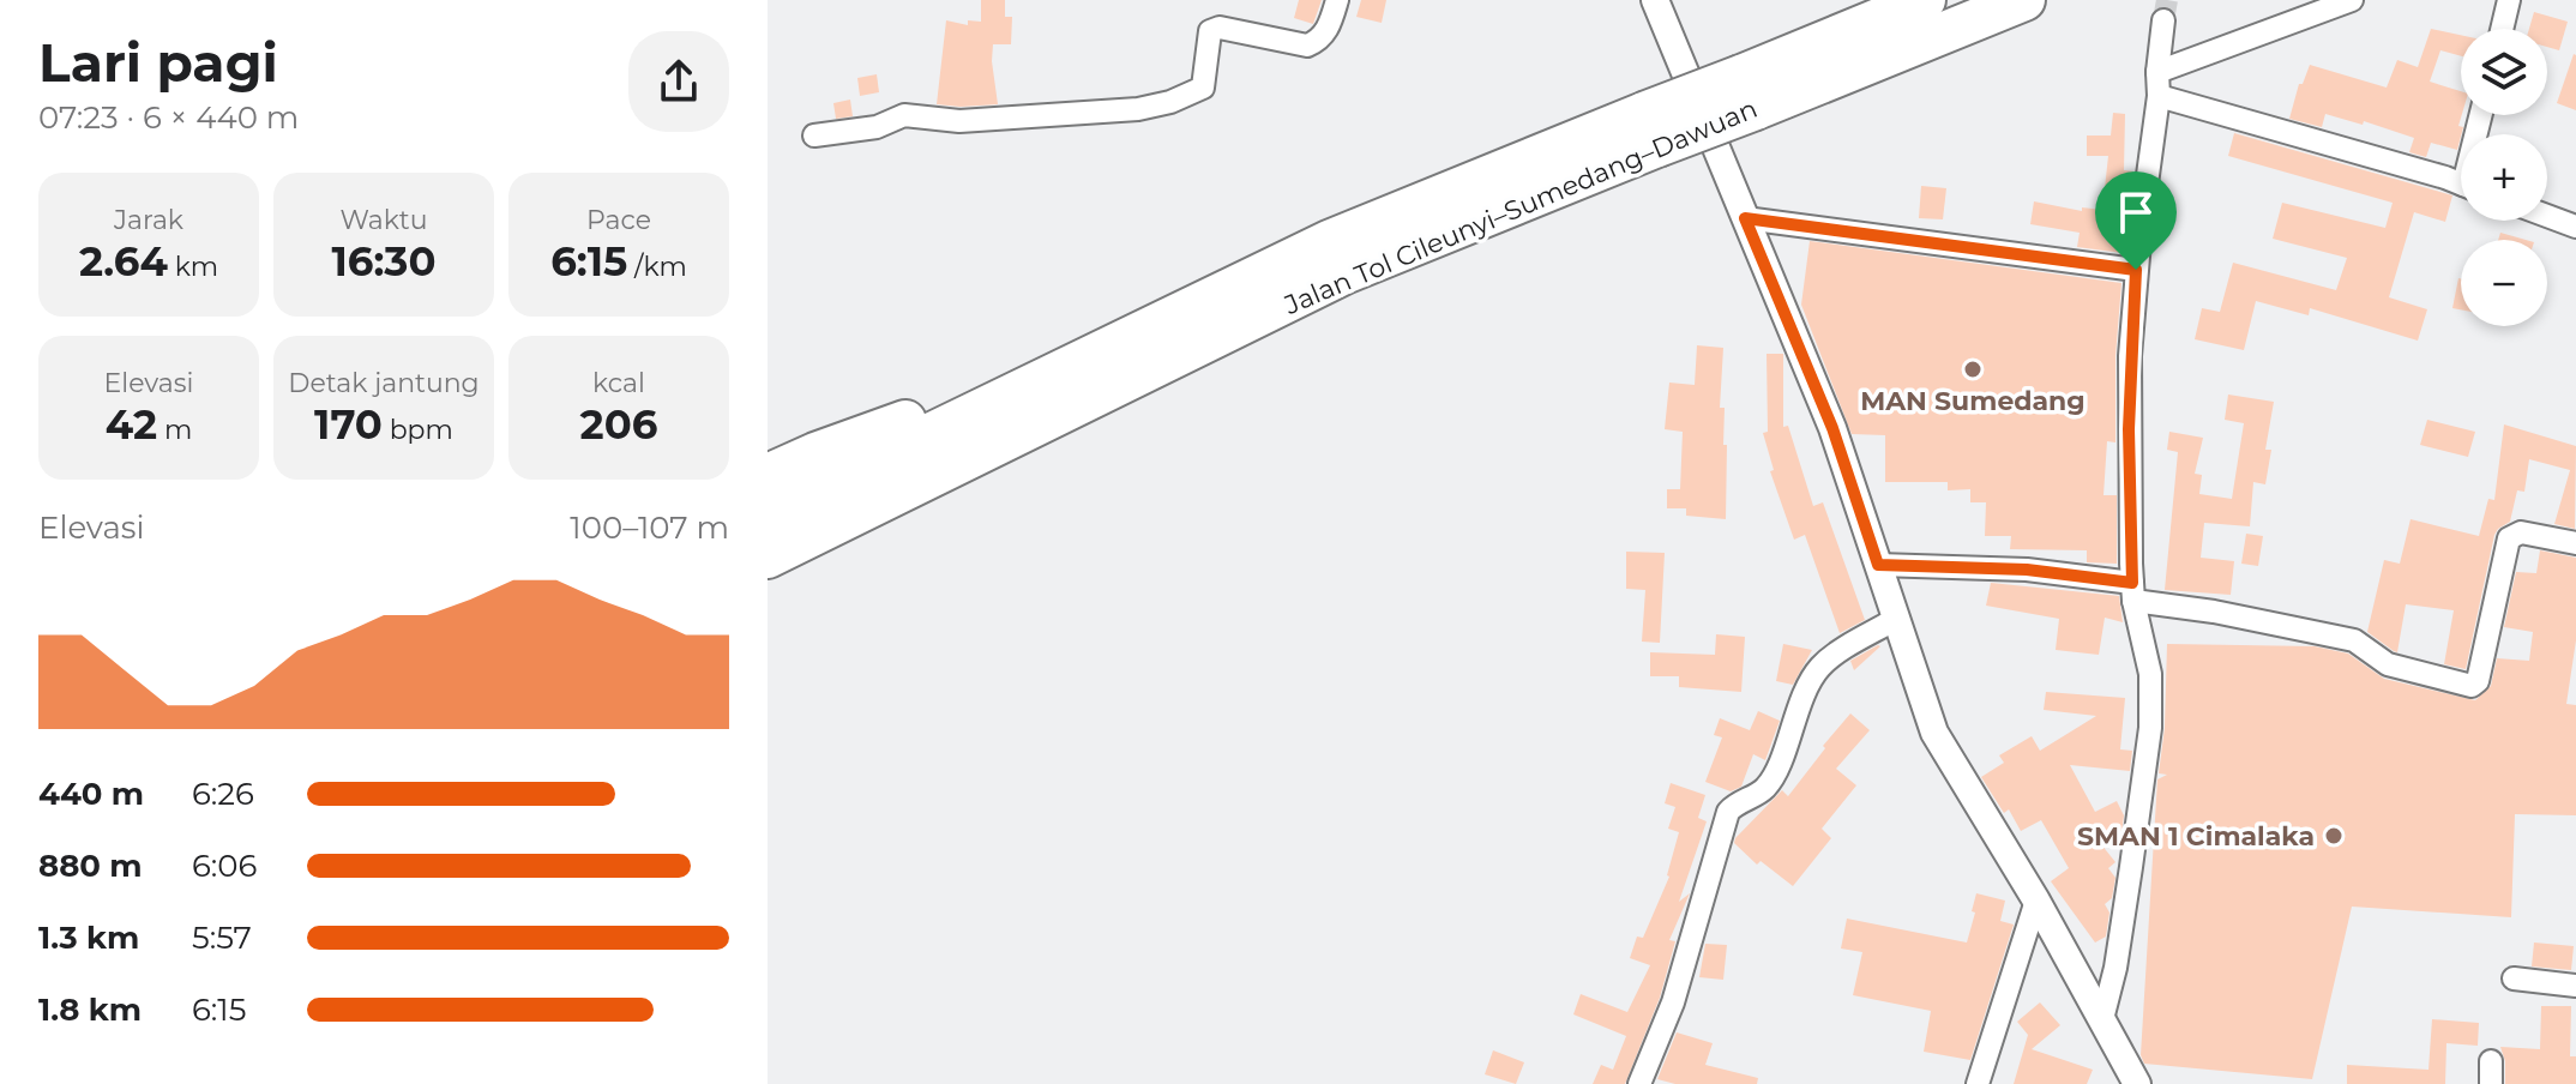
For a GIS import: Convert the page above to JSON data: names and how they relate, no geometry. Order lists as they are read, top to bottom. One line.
{"streets":{"highway":["Jalan Tol Cileunyi–Sumedang–Dawuan"]},"places":["MAN Sumedang","SMAN 1 Cimalaka"],"page":{"heading":["Lari pagi","07:23 · 6 × 440 m"],"map_buttons":["+","−"],"stats":[["Jarak","2.64 km"],["Waktu","16:30"],["Pace","6:15 /km"],["Elevasi","42 m"],["Detak jantung","170 bpm"],["kcal","206"]],"chart":["Elevasi","100–107 m"],"list":[{"name":"440 m","note":"6:26"},{"name":"880 m","note":"6:06"},{"name":"1.3 km","note":"5:57"},{"name":"1.8 km","note":"6:15"}]}}
